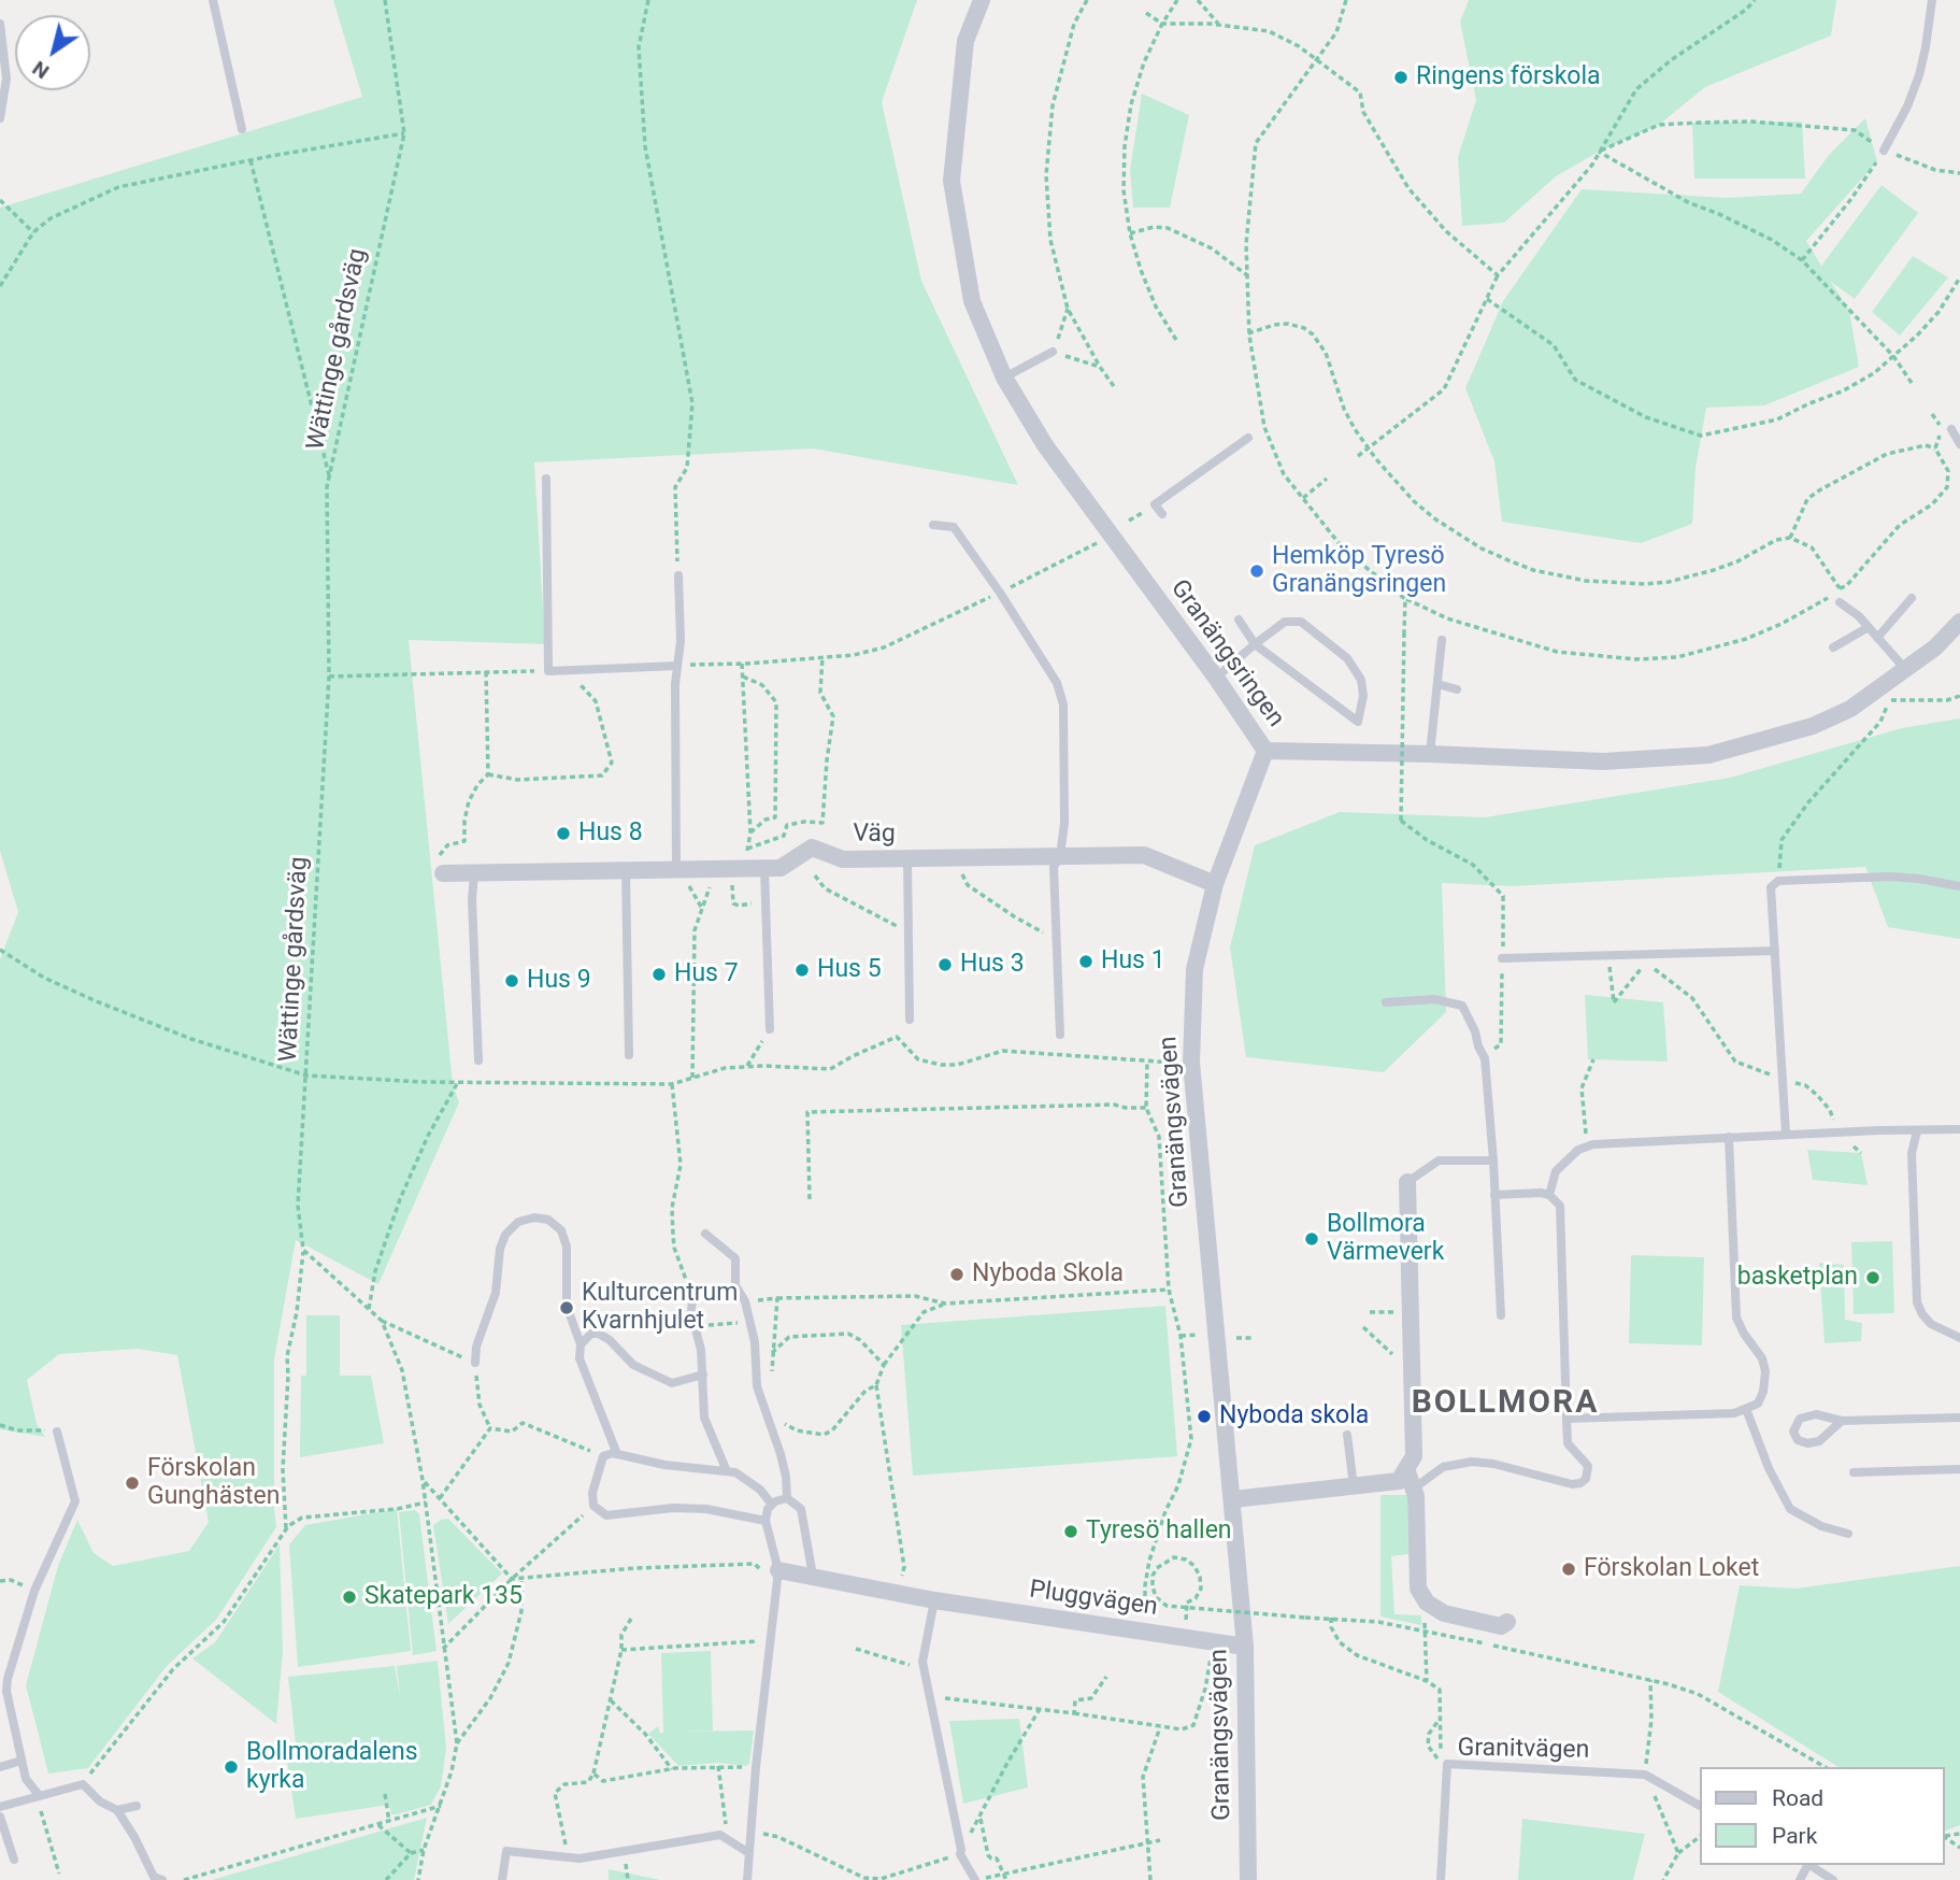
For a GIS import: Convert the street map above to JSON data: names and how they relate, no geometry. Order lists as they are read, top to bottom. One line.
{"streets":{"street":["Granängsringen","Väg","Granängsvägen","Pluggvägen"],"lane":["Granitvägen"],"path":["Wättinge gårdsväg"]},"crossings":[["Granängsringen","Granängsvägen"],["Väg","Granängsvägen"],["Granängsvägen","Pluggvägen"]],"districts":["BOLLMORA"],"places":["Ringens förskola","Hemköp Tyresö Granängsringen","Hus 8","Hus 1","Hus 3","Hus 5","Hus 7","Hus 9","Bollmora Värmeverk","Nyboda Skola","basketplan","Kulturcentrum Kvarnhjulet","Nyboda skola","Förskolan Gunghästen","Tyresö hallen","Förskolan Loket","Skatepark 135","Bollmoradalens kyrka"],"legend":["Road","Park"],"north":"bottom left"}
